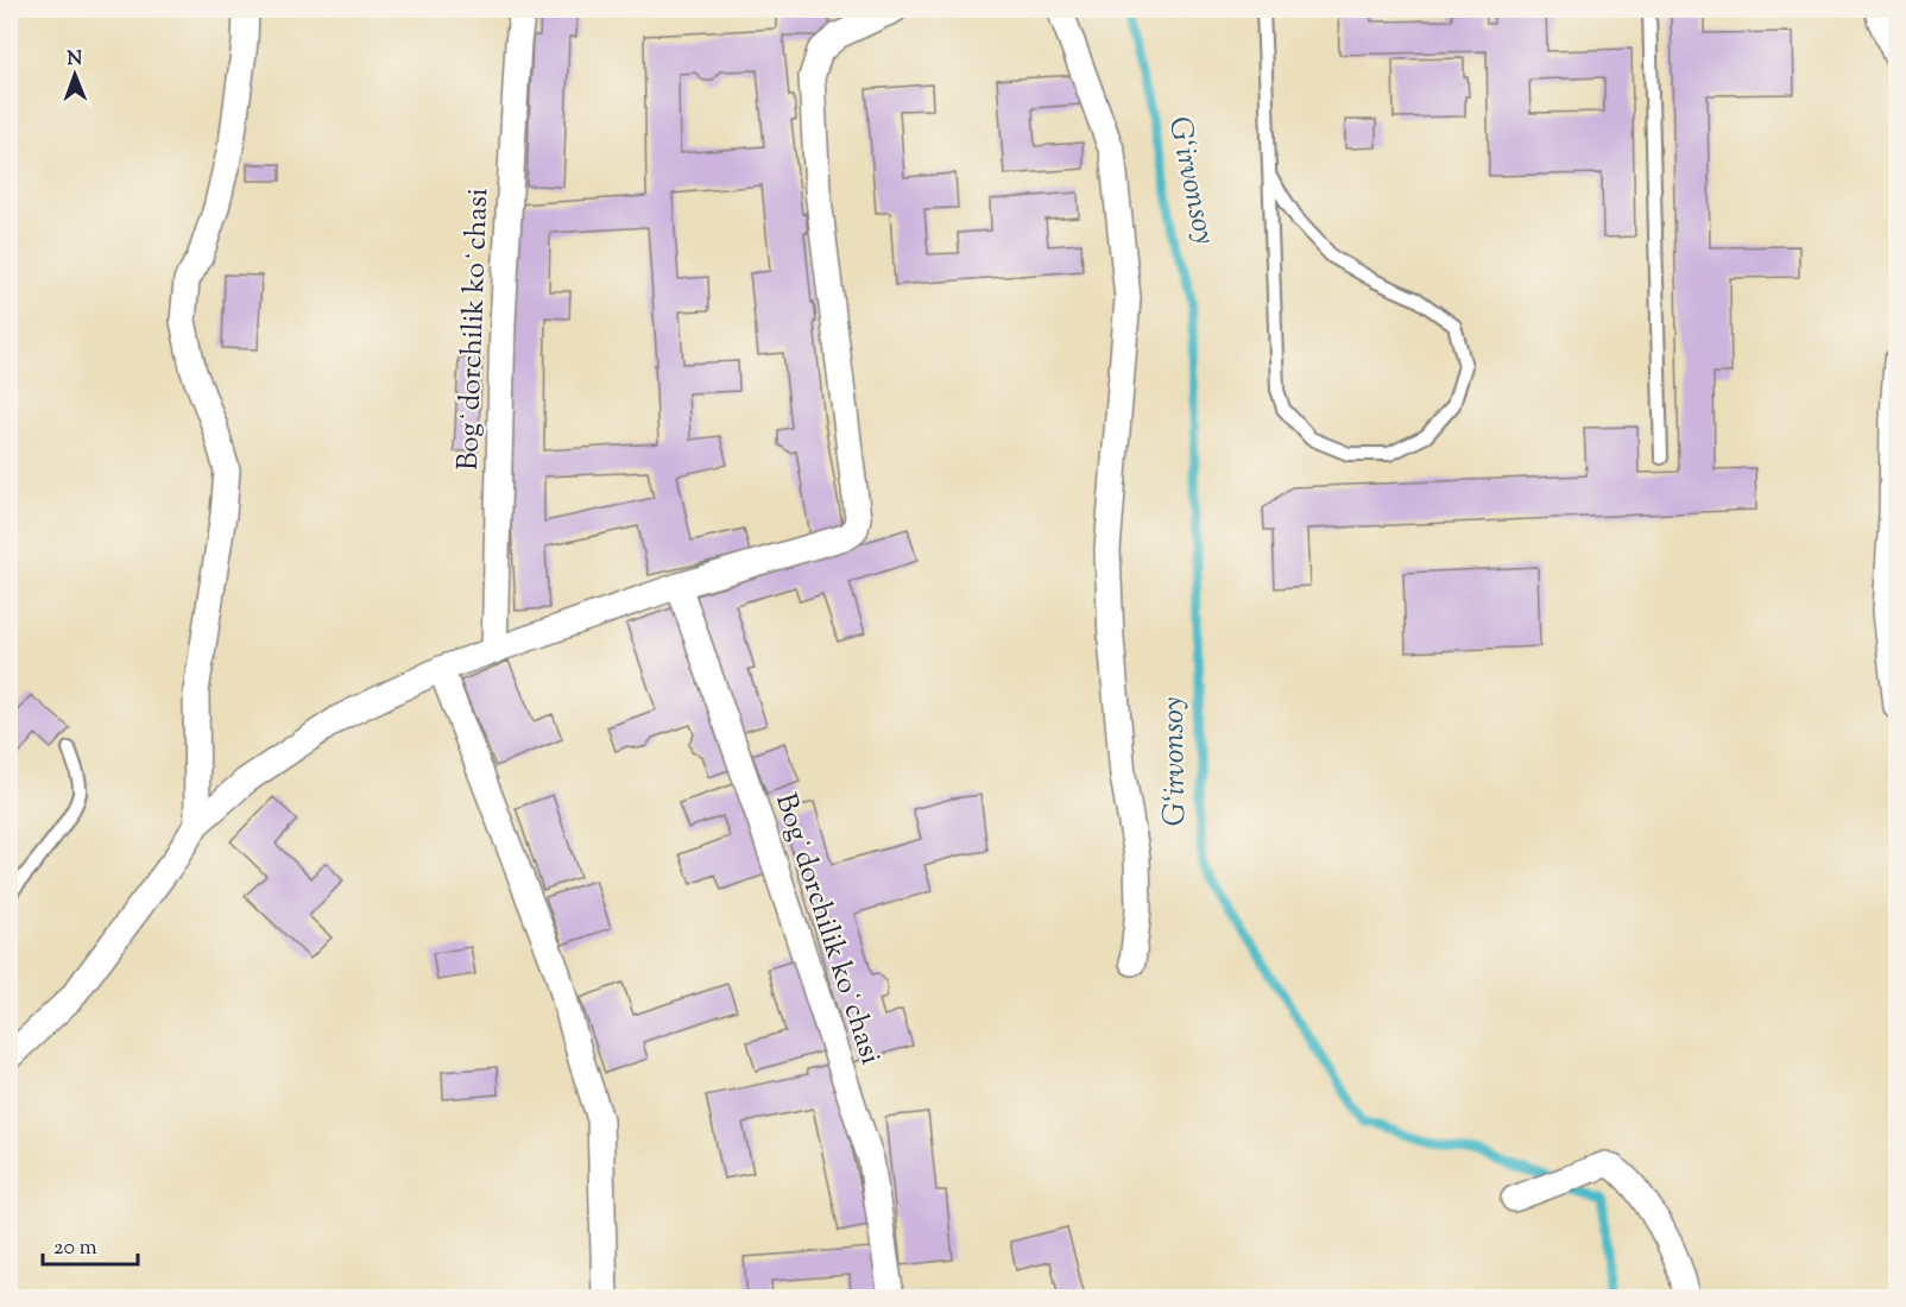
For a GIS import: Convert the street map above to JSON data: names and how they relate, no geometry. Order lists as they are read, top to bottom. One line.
{"streets":{"street":["Bogʻdorchilik koʻchasi"]},"water":["G‘irvonsoy"],"scale_bar":"20 m","north":"top"}
